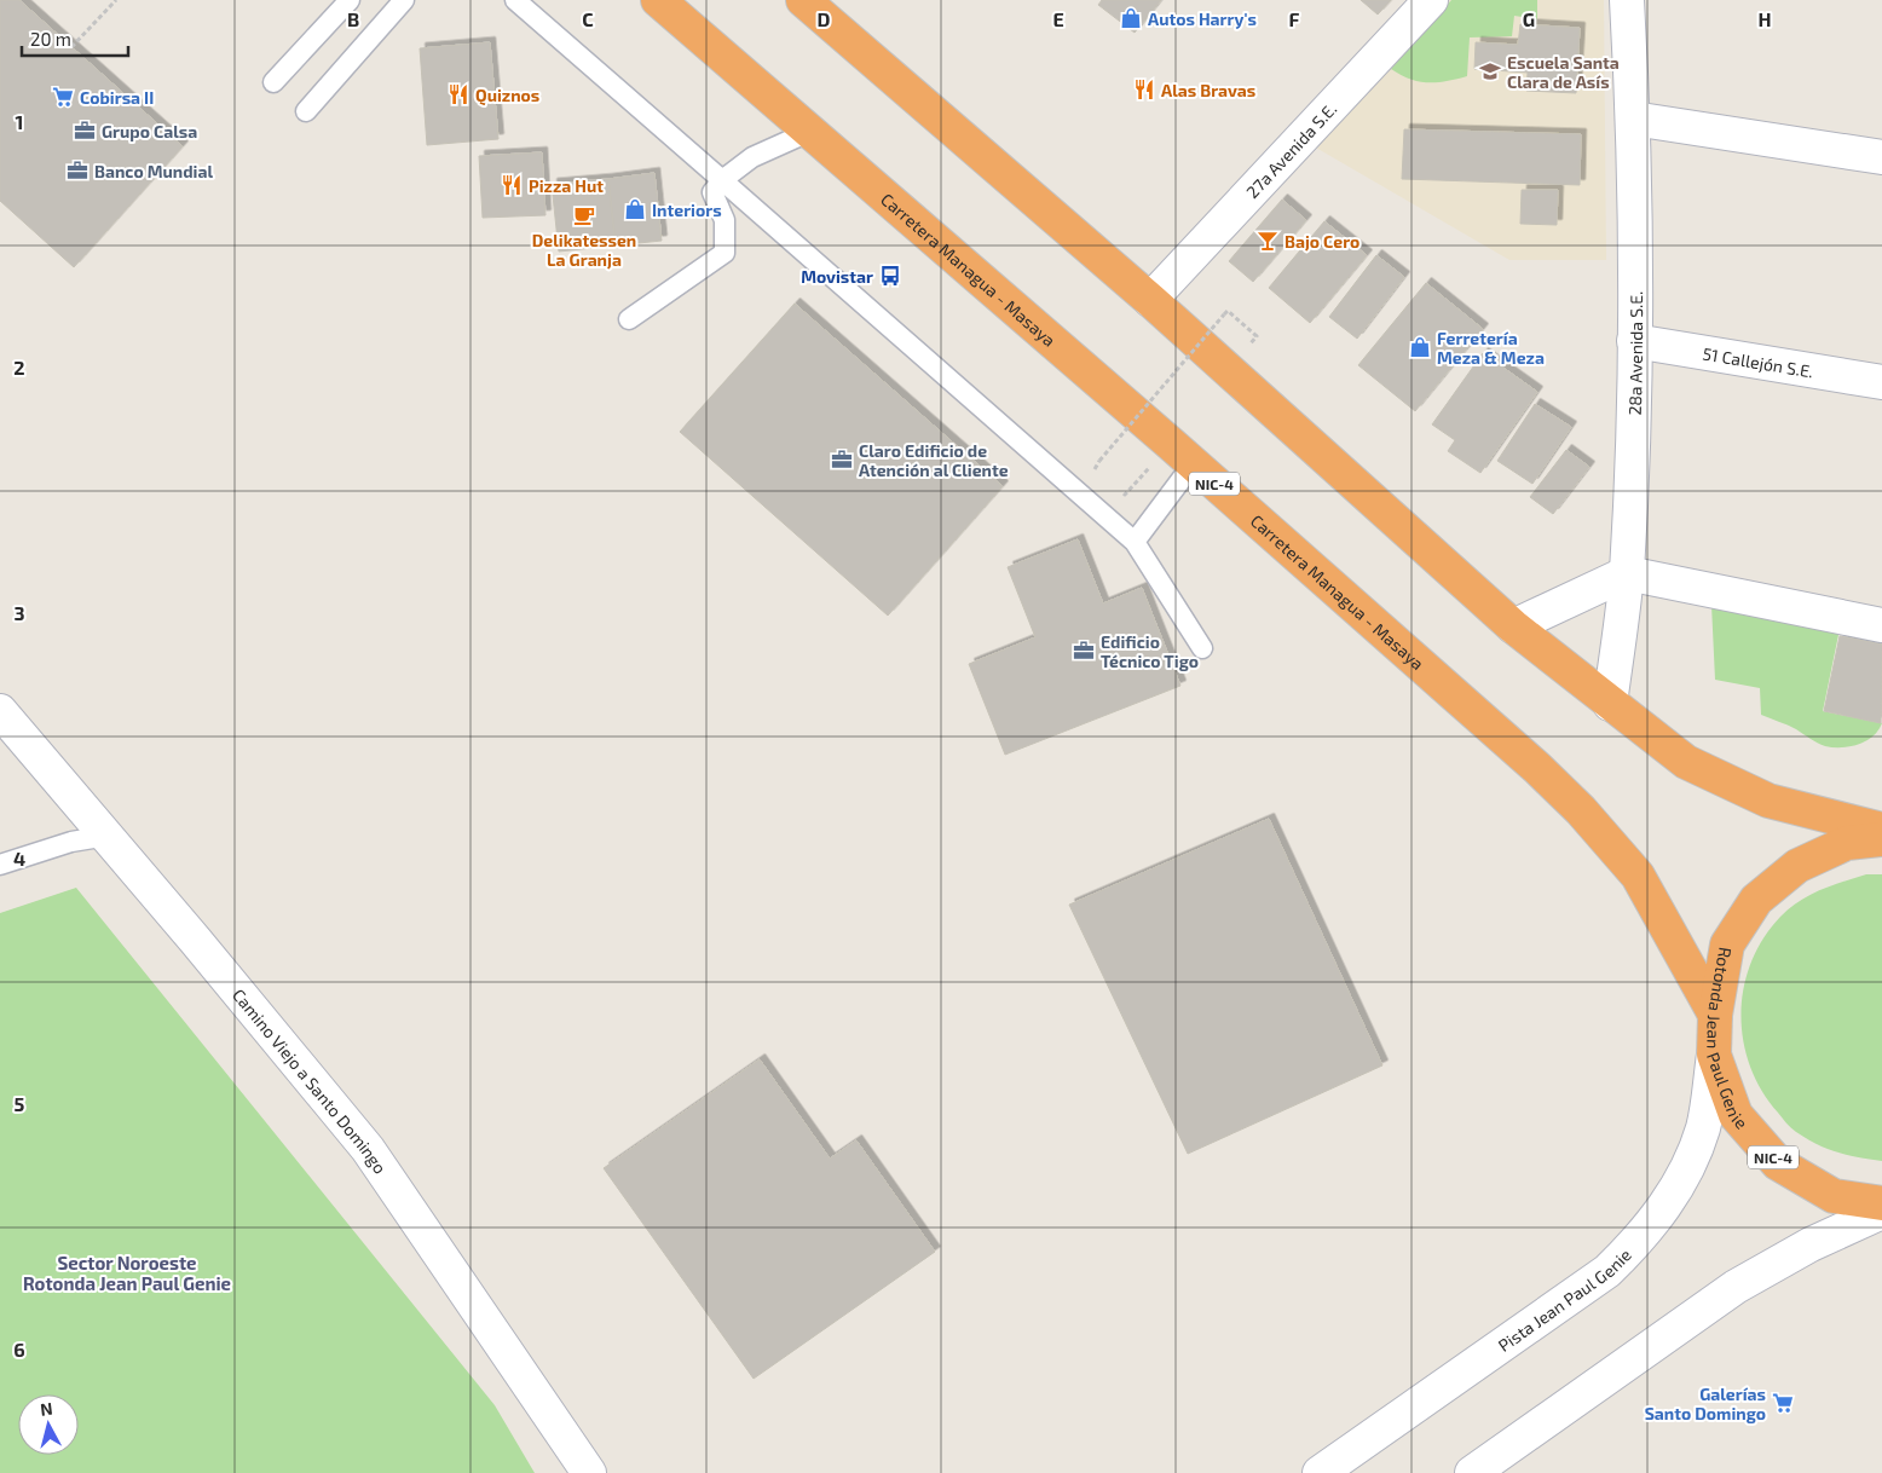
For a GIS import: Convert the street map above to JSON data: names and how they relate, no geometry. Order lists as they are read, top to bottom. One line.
{"streets":{"highway":["Carretera Managua - Masaya","NIC-4","Rotonda Jean Paul Genie"],"street":["27a Avenida S.E.","28a Avenida S.E.","51 Callejón S.E.","Camino Viejo a Santo Domingo","Pista Jean Paul Genie"]},"crossings":[["Carretera Managua - Masaya","Rotonda Jean Paul Genie"],["28a Avenida S.E.","51 Callejón S.E."],["Rotonda Jean Paul Genie","Pista Jean Paul Genie"]],"districts":["Sector Noroeste Rotonda Jean Paul Genie"],"places":{"shop":["Autos Harry's","Interiors","Ferretería Meza & Meza"],"school or university":["Escuela Santa Clara de Asís"],"restaurant":["Alas Bravas","Quiznos","Pizza Hut"],"supermarket":["Cobirsa II","Galerías Santo Domingo"],"office":["Grupo Calsa","Banco Mundial","Claro Edificio de Atención al Cliente","Edificio Técnico Tigo"],"cafe":["Delikatessen La Granja"],"bar":["Bajo Cero"],"bus stop":["Movistar"]},"scale_bar":"20 m","north":"top","grid":{"columns":["B","C","D","E","F","G","H"],"rows":["1","2","3","4","5","6"]}}
